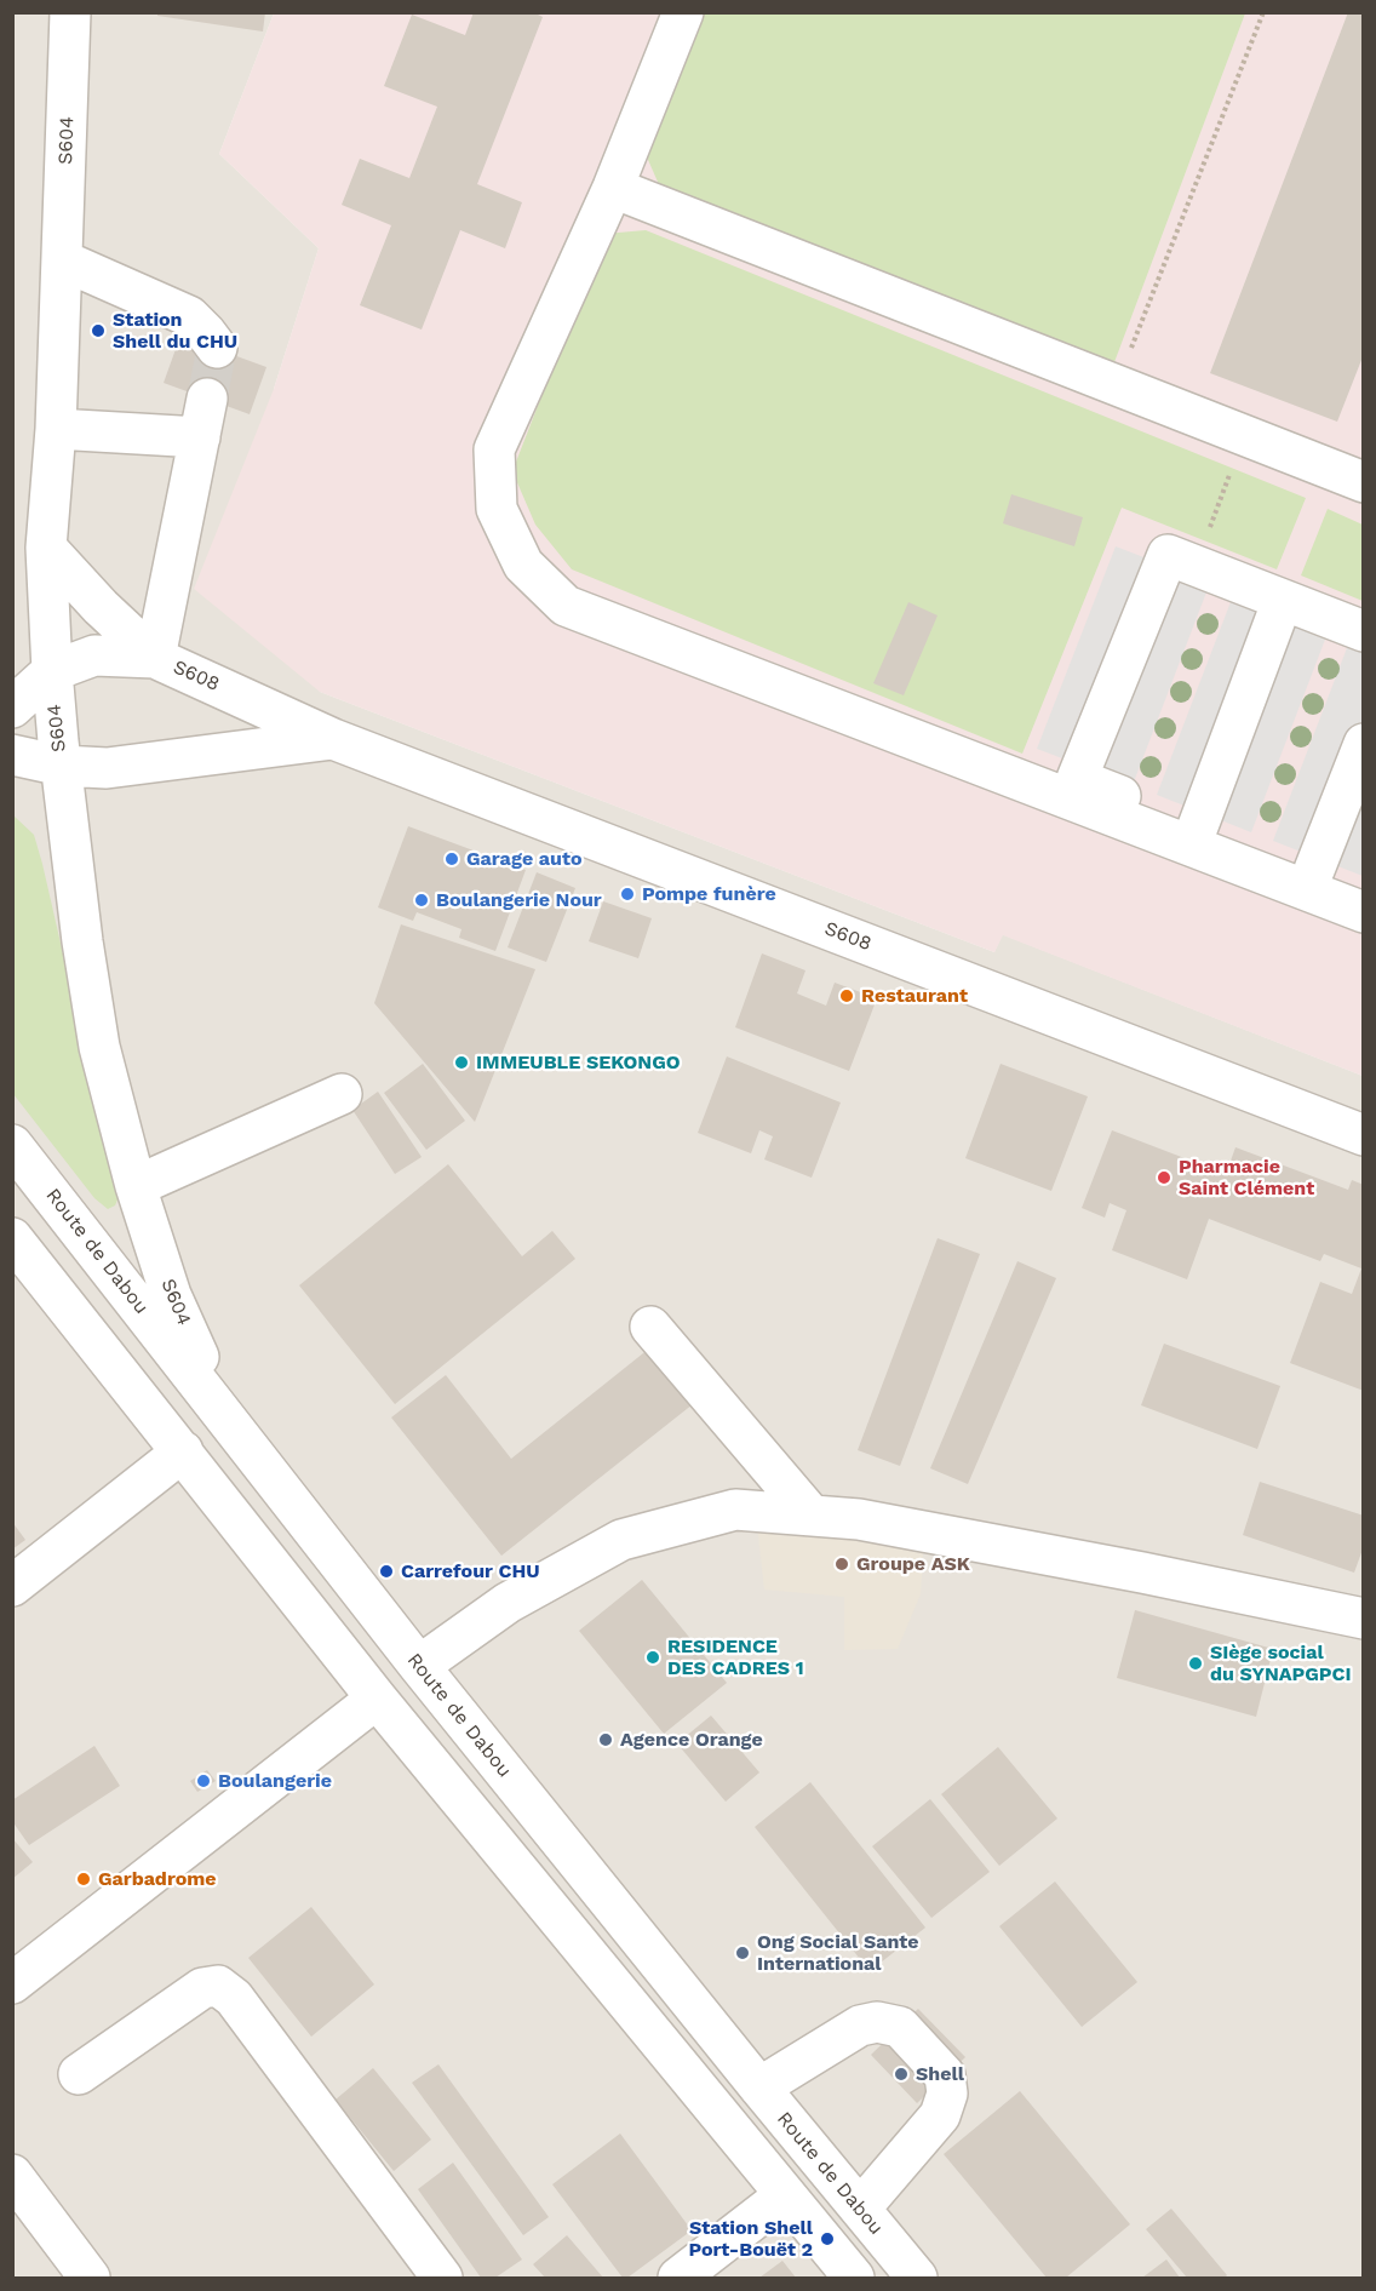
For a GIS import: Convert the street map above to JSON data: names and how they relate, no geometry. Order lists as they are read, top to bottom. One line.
{"streets":{"street":["S604","S608","Route de Dabou"]},"crossings":[["S604","S608"],["S604","Route de Dabou"]],"places":["Station Shell du CHU","Garage auto","Pompe funère","Boulangerie Nour","Restaurant","IMMEUBLE SEKONGO","Pharmacie Saint Clément","Groupe ASK","Carrefour CHU","RESIDENCE DES CADRES 1","SIège social du SYNAPGPCI","Agence Orange","Boulangerie","Garbadrome","Ong Social Sante International","Shell","Station Shell Port-Bouët 2"]}
